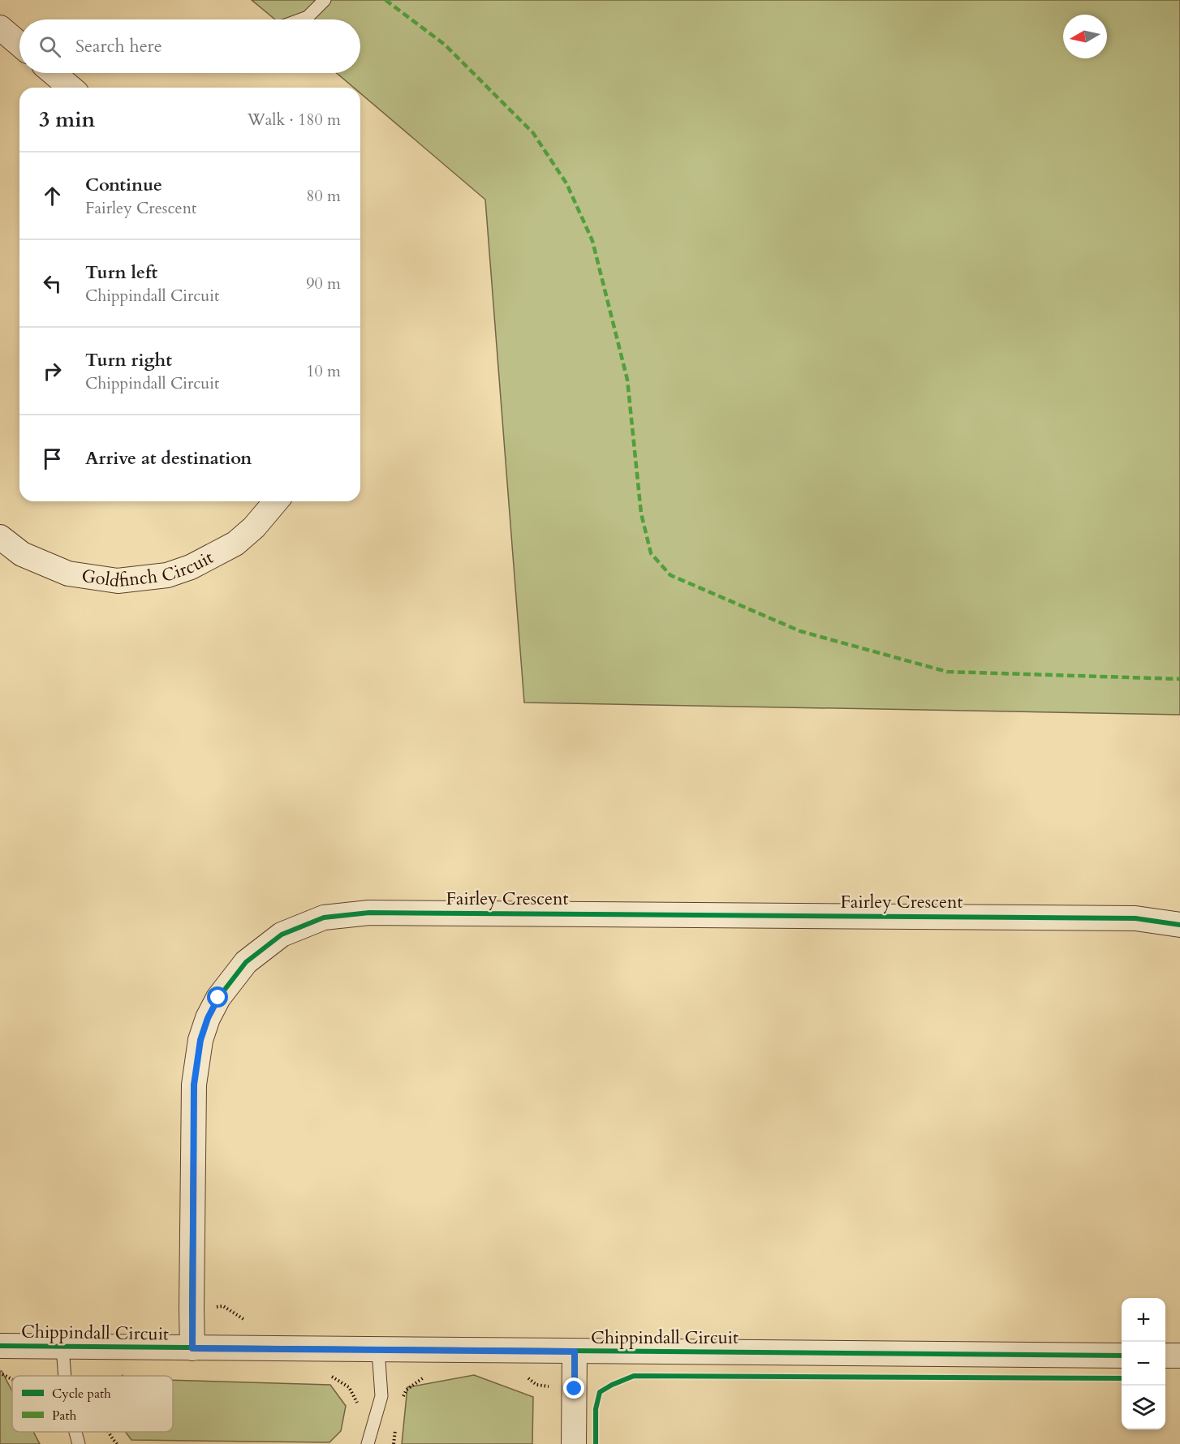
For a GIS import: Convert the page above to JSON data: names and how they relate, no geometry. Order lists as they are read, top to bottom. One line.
{"streets":{"street":["Goldfinch Circuit","Fairley Crescent","Chippindall Circuit"]},"crossings":[["Fairley Crescent","Chippindall Circuit"]],"legend":["Cycle path","Path"],"north":"left","page":{"search":"Search here","heading":["3 min","Walk · 180 m"],"list":[["Continue","Fairley Crescent","80 m"],["Turn left","Chippindall Circuit","90 m"],["Turn right","Chippindall Circuit","10 m"],"Arrive at destination"],"map_buttons":["+","−"]}}
